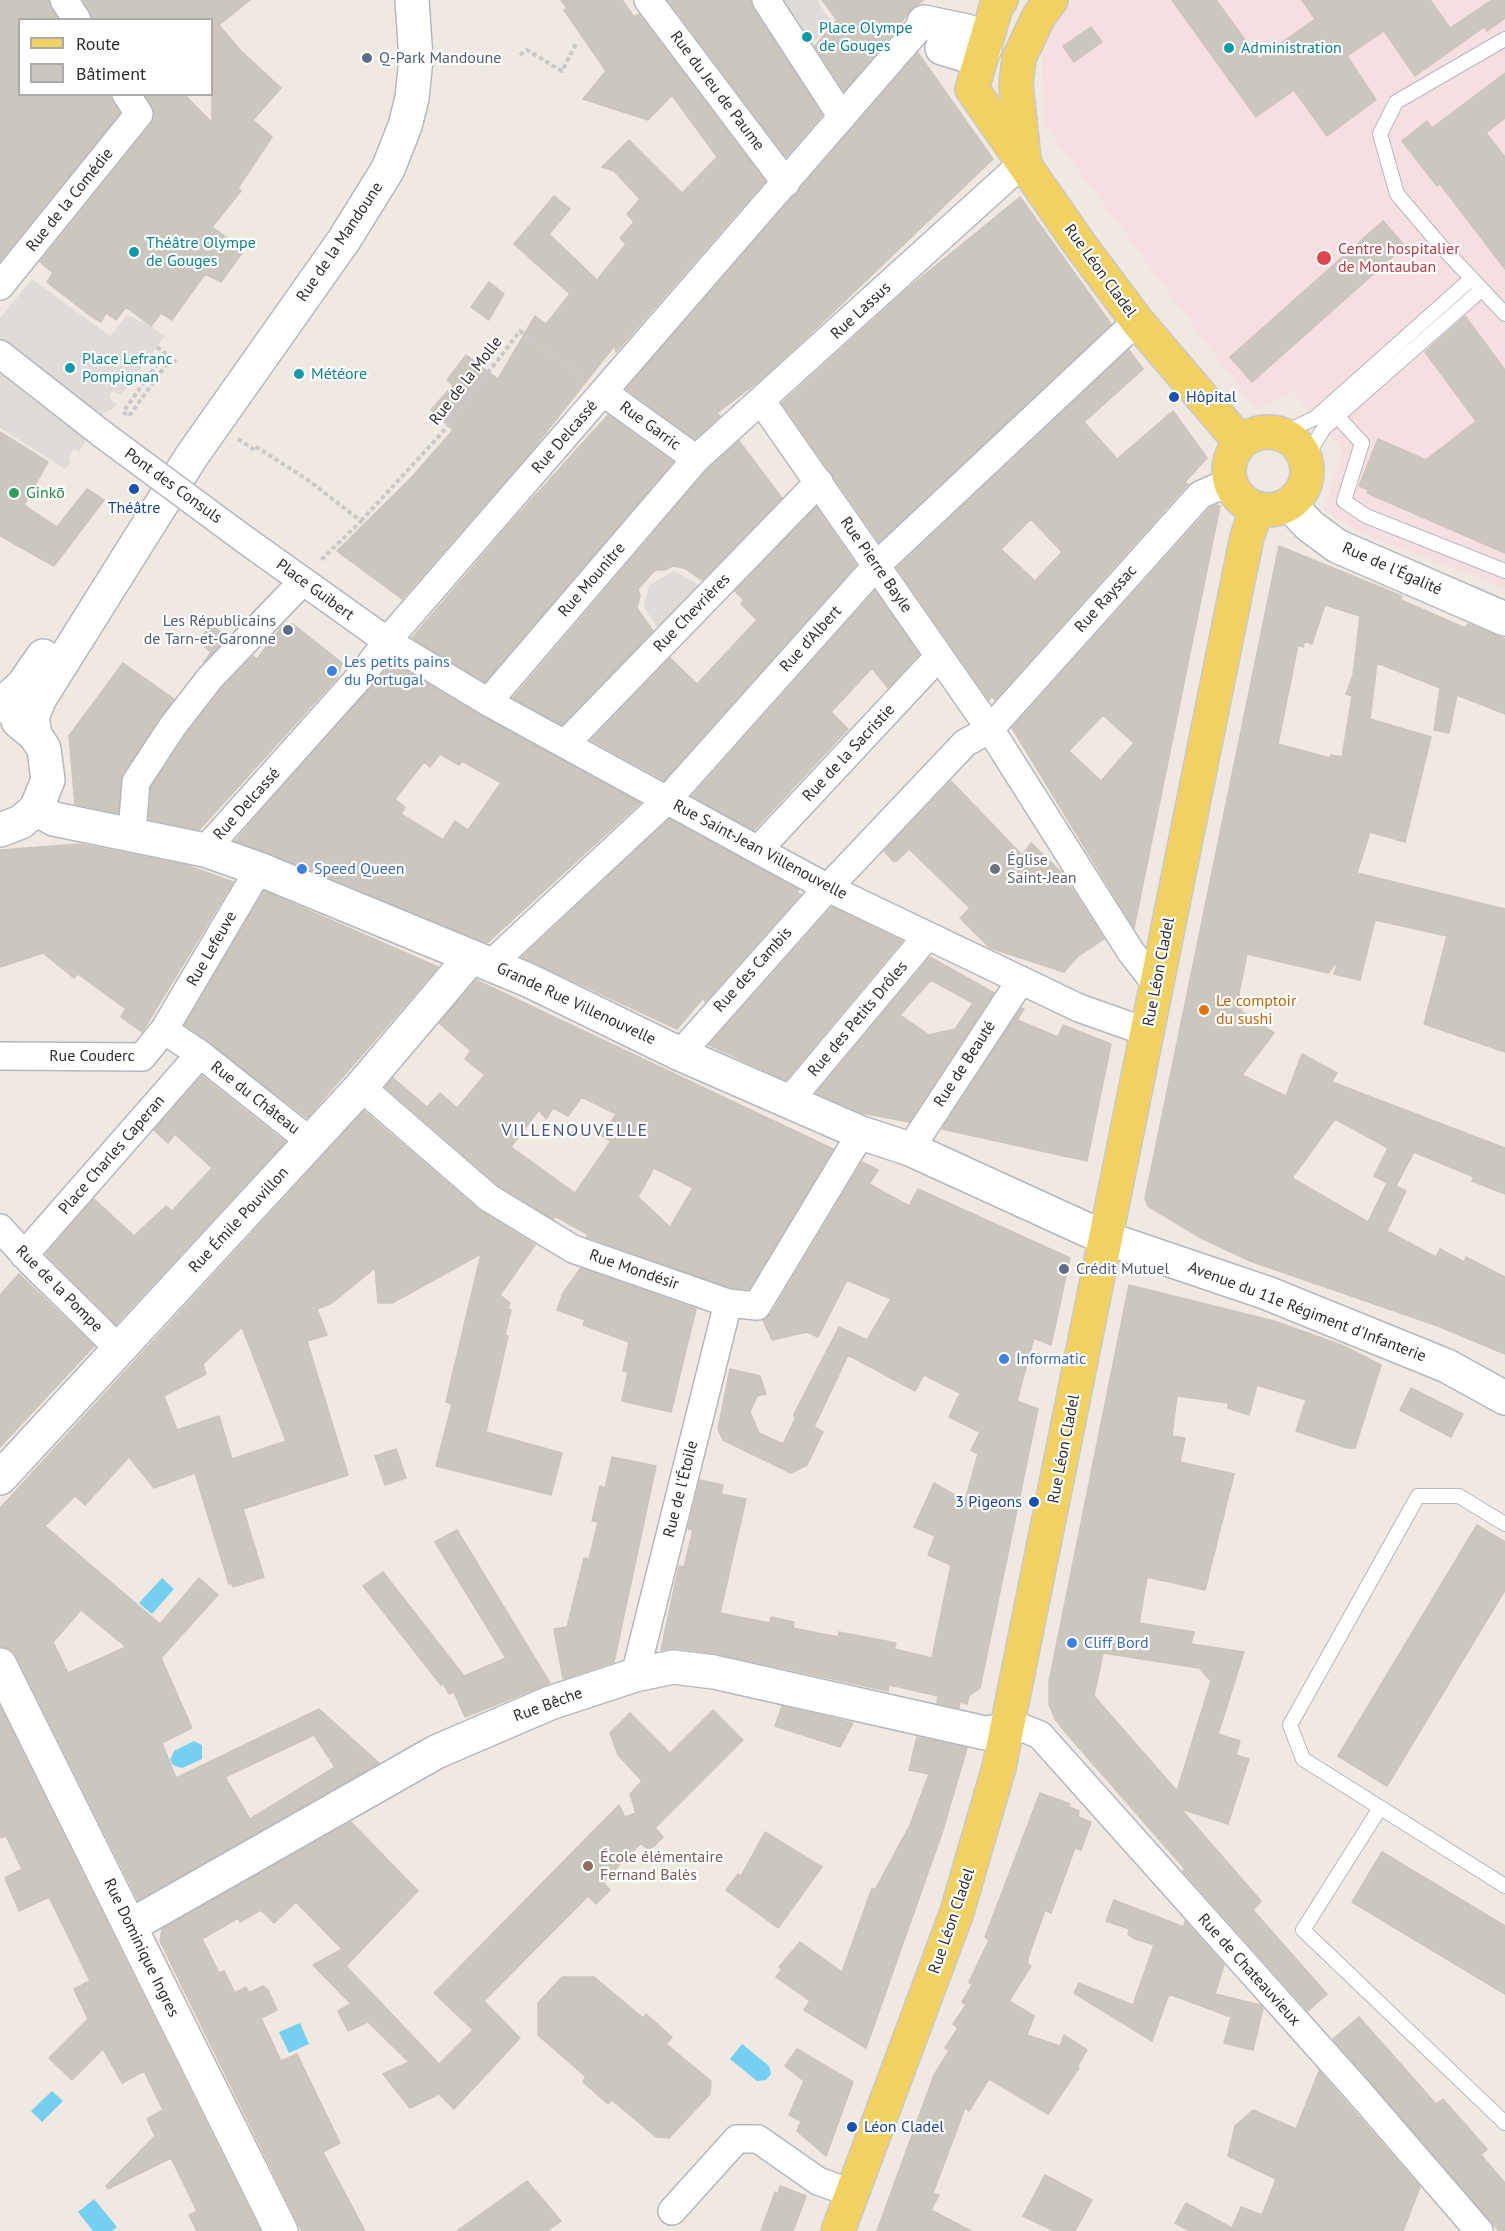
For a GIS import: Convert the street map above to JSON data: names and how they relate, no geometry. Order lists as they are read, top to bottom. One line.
{"streets":{"main road":["Rue Léon Cladel"],"street":["Rue du Jeu de Paume","Rue de la Comédie","Rue de la Mandoune","Rue Lassus","Rue Garric","Rue Delcassé","Pont des Consuls","Rue Pierre Bayle","Rue de l'Égalité","Rue Mounitre","Place Guibert","Rue Rayssac","Rue Chevrières","Rue d'Albert","Rue de la Sacristie","Rue Saint-Jean Villenouvelle","Rue Lefeuve","Rue des Cambis","Grande Rue Villenouvelle","Rue des Petits Drôles","Rue Couderc","Rue de Beauté","Rue du Château","Place Charles Caperan","Rue Émile Pouvillon","Rue Mondésir","Rue de la Pompe","Avenue du 11e Régiment d'Infanterie","Rue de l'Étoile","Rue Bêche","Rue Dominique Ingres","Rue de Chateauvieux"],"path":["Rue de la Molle"]},"crossings":[["Rue du Jeu de Paume","Rue Delcassé"],["Rue Léon Cladel","Rue Lassus"],["Rue Léon Cladel","Rue Delcassé"],["Rue Léon Cladel","Rue Pierre Bayle"],["Rue Léon Cladel","Rue de l'Égalité"],["Rue Léon Cladel","Rue Rayssac"],["Rue Léon Cladel","Rue d'Albert"],["Rue Léon Cladel","Rue Saint-Jean Villenouvelle"],["Rue Léon Cladel","Grande Rue Villenouvelle"],["Rue Léon Cladel","Avenue du 11e Régiment d'Infanterie"],["Rue Léon Cladel","Rue Bêche"],["Rue Léon Cladel","Rue de Chateauvieux"],["Rue Lassus","Rue Garric"],["Rue Lassus","Rue Pierre Bayle"],["Rue Lassus","Rue Mounitre"],["Rue de la Molle","Rue Garric"],["Rue de la Molle","Rue Delcassé"],["Rue Garric","Rue Delcassé"],["Rue Garric","Rue Mounitre"],["Rue Delcassé","Place Guibert"],["Rue Delcassé","Rue Saint-Jean Villenouvelle"],["Rue Delcassé","Grande Rue Villenouvelle"],["Pont des Consuls","Place Guibert"],["Rue Pierre Bayle","Rue Rayssac"],["Rue Pierre Bayle","Rue Chevrières"],["Rue Pierre Bayle","Rue d'Albert"],["Rue Pierre Bayle","Rue de la Sacristie"],["Rue de l'Égalité","Rue Rayssac"],["Rue Mounitre","Rue Saint-Jean Villenouvelle"],["Place Guibert","Rue Saint-Jean Villenouvelle"],["Rue Rayssac","Rue Saint-Jean Villenouvelle"],["Rue Rayssac","Rue des Cambis"],["Rue Chevrières","Rue Saint-Jean Villenouvelle"],["Rue d'Albert","Rue Saint-Jean Villenouvelle"],["Rue d'Albert","Grande Rue Villenouvelle"],["Rue d'Albert","Rue Émile Pouvillon"],["Rue de la Sacristie","Rue Saint-Jean Villenouvelle"],["Rue Saint-Jean Villenouvelle","Rue des Cambis"],["Rue Saint-Jean Villenouvelle","Rue des Petits Drôles"],["Rue Saint-Jean Villenouvelle","Rue de Beauté"],["Rue Lefeuve","Grande Rue Villenouvelle"],["Rue Lefeuve","Rue Couderc"],["Rue des Cambis","Grande Rue Villenouvelle"],["Grande Rue Villenouvelle","Rue des Petits Drôles"],["Grande Rue Villenouvelle","Rue de Beauté"],["Grande Rue Villenouvelle","Rue Émile Pouvillon"],["Grande Rue Villenouvelle","Rue Mondésir"],["Grande Rue Villenouvelle","Avenue du 11e Régiment d'Infanterie"],["Rue du Château","Place Charles Caperan"],["Rue du Château","Rue Émile Pouvillon"],["Place Charles Caperan","Rue de la Pompe"],["Rue Émile Pouvillon","Rue Mondésir"],["Rue Émile Pouvillon","Rue de la Pompe"],["Rue Mondésir","Rue de l'Étoile"],["Rue de l'Étoile","Rue Bêche"],["Rue Bêche","Rue Dominique Ingres"],["Rue Bêche","Rue de Chateauvieux"]],"districts":["VILLENOUVELLE"],"places":["Place Olympe de Gouges","Administration","Q-Park Mandoune","Théâtre Olympe de Gouges","Centre hospitalier de Montauban","Place Lefranc Pompignan","Météore","Hôpital","Théâtre","Ginkō","Les Républicains de Tarn-et-Garonne","Les petits pains du Portugal","Speed Queen","Église Saint-Jean","Le comptoir du sushi","Crédit Mutuel","Informatic","3 Pigeons","Cliff Bord","École élémentaire Fernand Balès","Léon Cladel"],"legend":["Route","Bâtiment"]}
